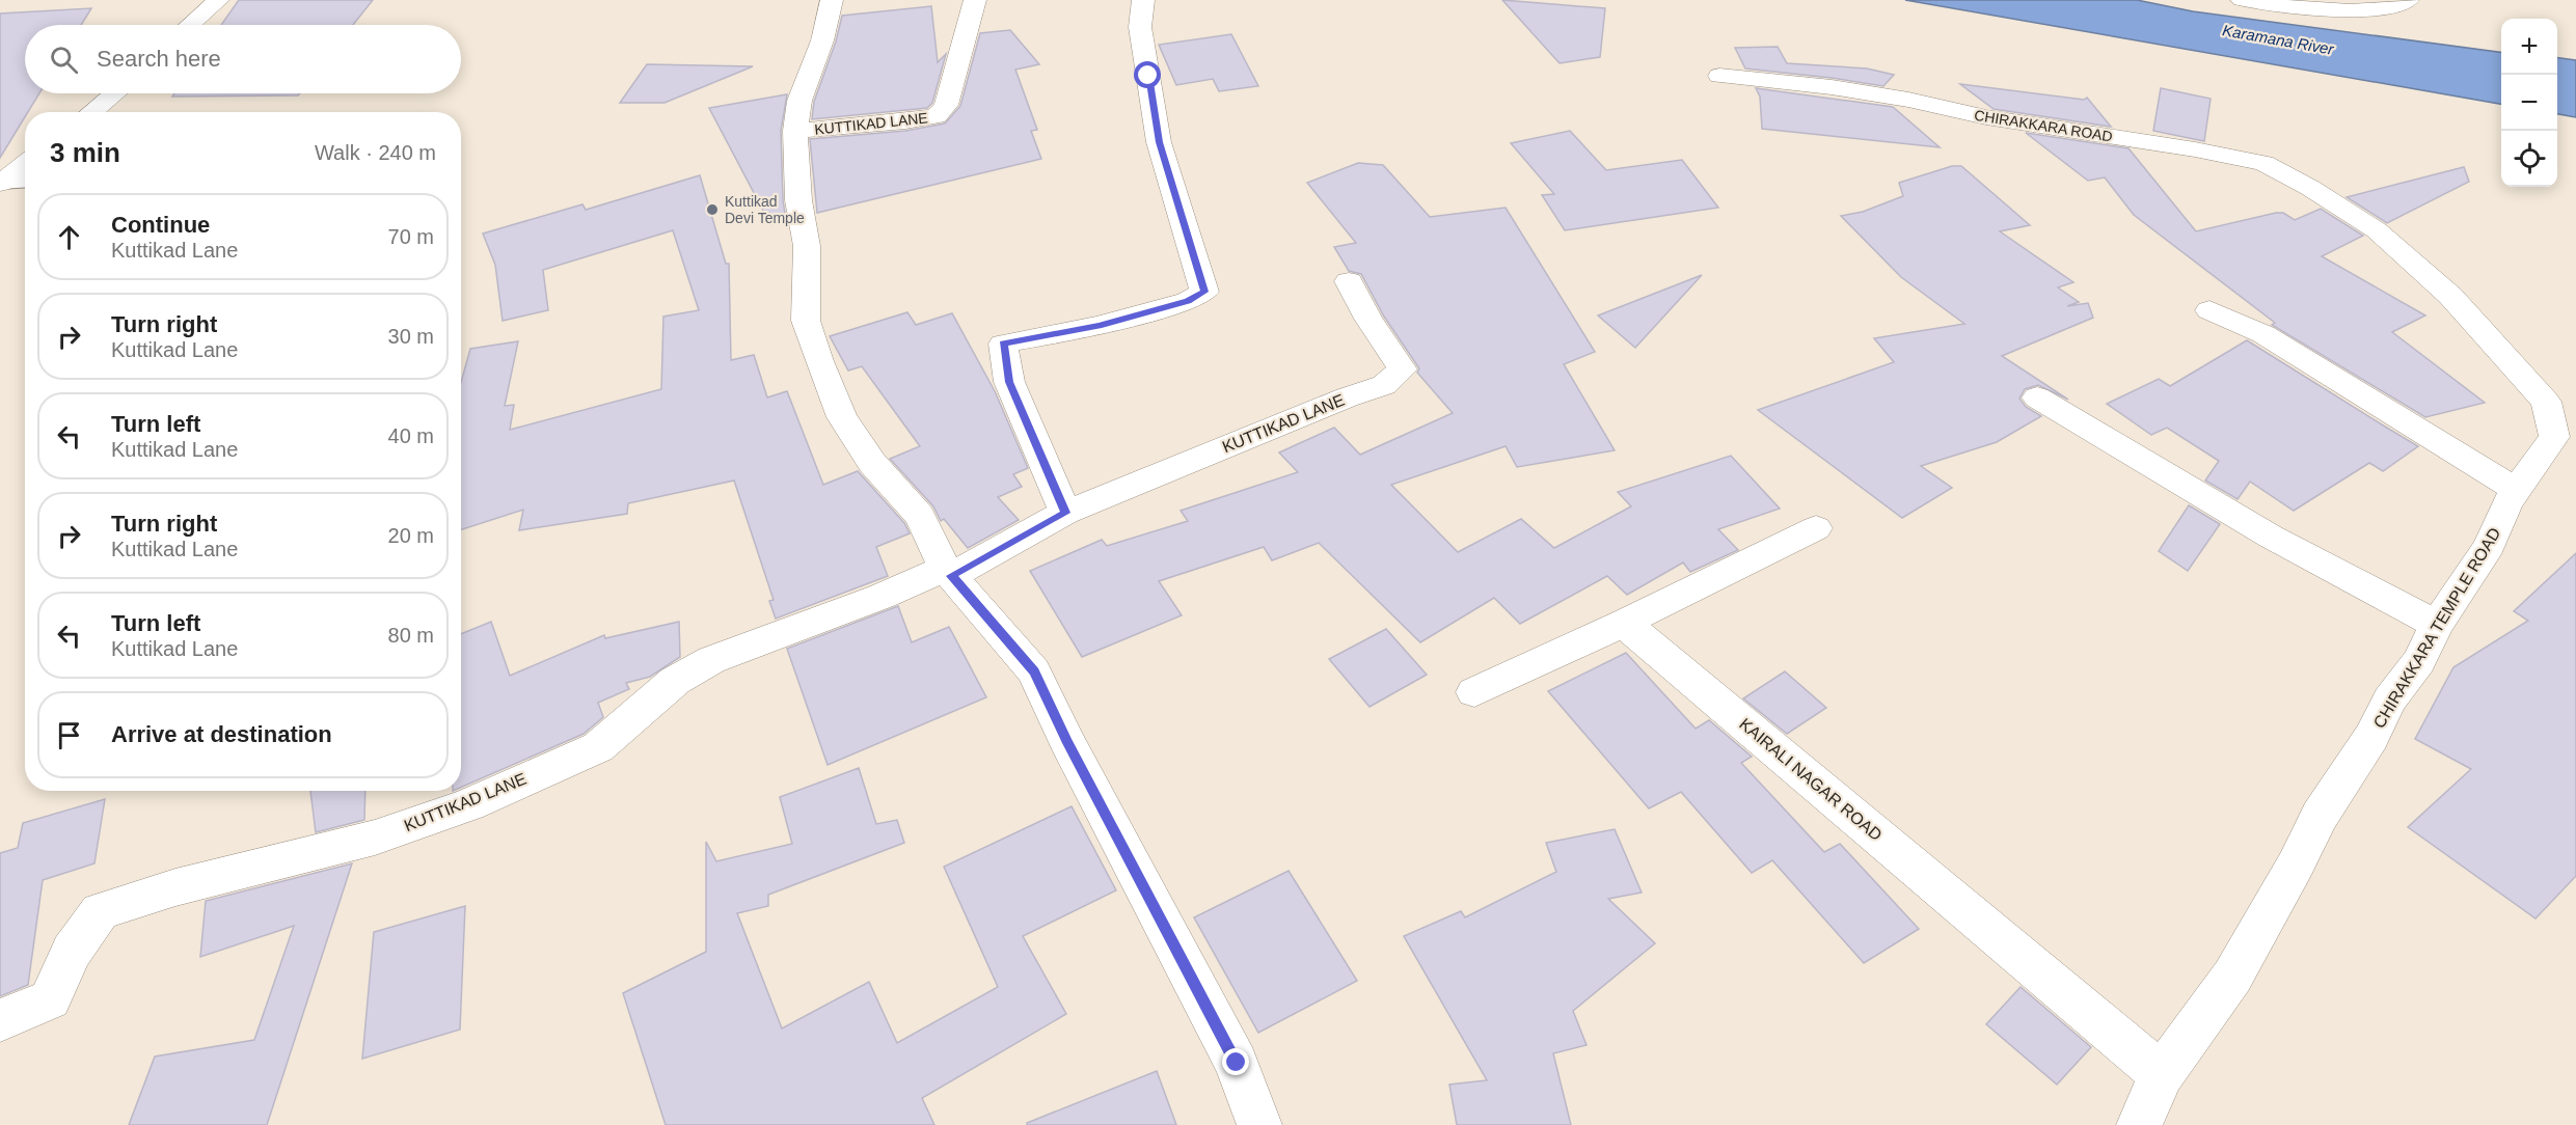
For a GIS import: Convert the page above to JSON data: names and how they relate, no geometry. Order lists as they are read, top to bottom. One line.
{"streets":{"street":["KUTTIKAD LANE","CHIRAKKARA ROAD","CHIRAKKARA TEMPLE ROAD","KAIRALI NAGAR ROAD"]},"crossings":[["CHIRAKKARA ROAD","CHIRAKKARA TEMPLE ROAD"],["CHIRAKKARA TEMPLE ROAD","KAIRALI NAGAR ROAD"]],"water":["Karamana River"],"places":["Kuttikad Devi Temple"],"page":{"map_buttons":["+","−"],"search":"Search here","heading":["3 min","Walk · 240 m"],"list":[["Continue","Kuttikad Lane","70 m"],["Turn right","Kuttikad Lane","30 m"],["Turn left","Kuttikad Lane","40 m"],["Turn right","Kuttikad Lane","20 m"],["Turn left","Kuttikad Lane","80 m"],"Arrive at destination"]}}
